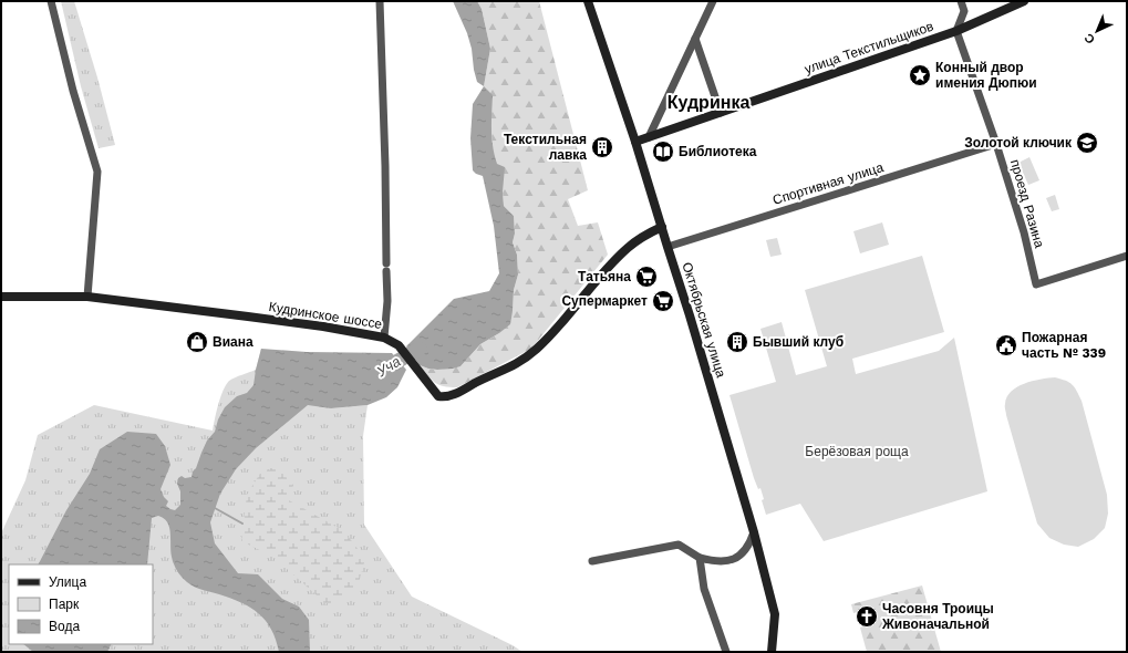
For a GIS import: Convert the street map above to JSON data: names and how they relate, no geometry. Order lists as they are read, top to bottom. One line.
{"streets":{"street":["улица Текстильщиков","Спортивная улица","проезд Разина","Кудринское шоссе","Октябрьская улица"]},"crossings":[["улица Текстильщиков","проезд Разина"],["улица Текстильщиков","Октябрьская улица"],["Спортивная улица","проезд Разина"],["Спортивная улица","Октябрьская улица"],["Кудринское шоссе","Октябрьская улица"]],"districts":["Кудринка"],"water":["Уча"],"parks":["Берёзовая роща"],"places":{"place":["Конный двор имения Дюпюи"],"school or university":["Золотой ключик"],"building":["Текстильная лавка","Бывший клуб"],"library":["Библиотека"],"supermarket":["Татьяна","Супермаркет"],"shop":["Виана"],"public building":["Пожарная часть № 339"],"church":["Часовня Троицы Живоначальной"]},"legend":["Улица","Парк","Вода"],"north":"bottom left"}
